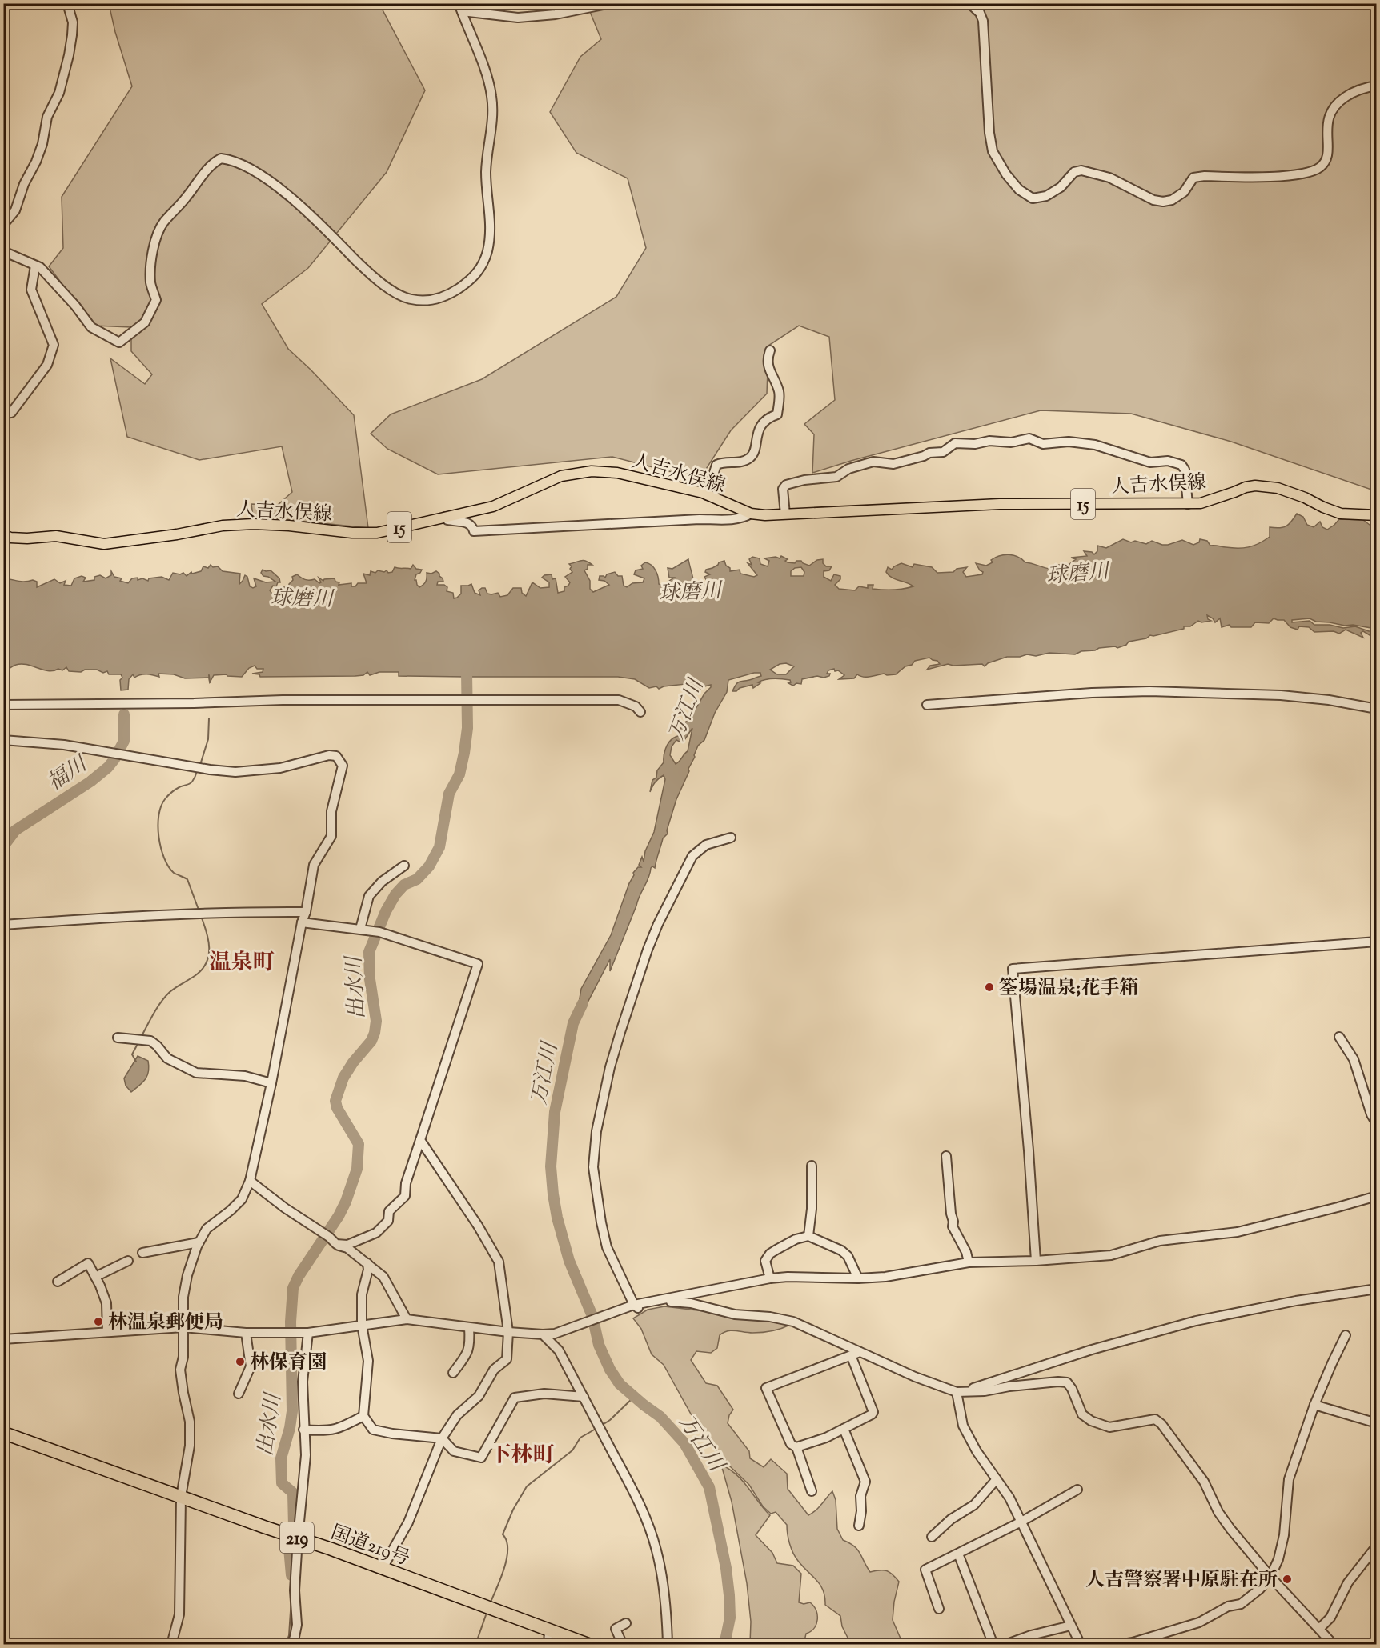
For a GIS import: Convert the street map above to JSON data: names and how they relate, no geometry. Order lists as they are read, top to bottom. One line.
{"streets":{"highway":["219","国道219号"],"main road":["人吉水俣線","15"]},"districts":["温泉町","下林町"],"water":["球磨川","万江川","福川","出水川"],"places":["筌場温泉;花手箱","林温泉郵便局","林保育園","人吉警察署中原駐在所"]}
